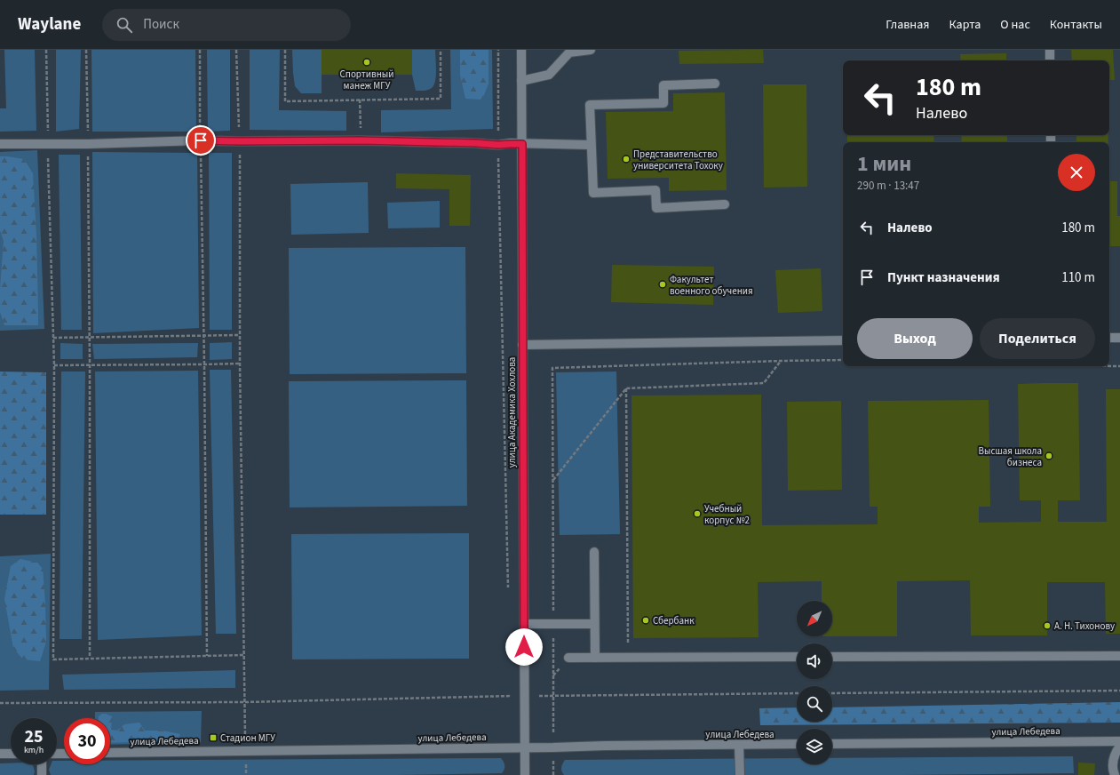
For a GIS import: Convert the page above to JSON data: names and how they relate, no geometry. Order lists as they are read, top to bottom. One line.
{"streets":{"street":["улица Академика Хохлова","улица Лебедева"]},"crossings":[["улица Академика Хохлова","улица Лебедева"]],"places":{"other":["Спортивный манеж МГУ","Представительство университета Тохоку","Факультет военного обучения","Высшая школа бизнеса","Учебный корпус №2","Сбербанк","А. Н. Тихонову"],"transit":["Стадион МГУ"]},"north":"bottom left","page":{"header":"Waylane","search":"Поиск","nav":["Главная","Карта","О нас","Контакты"],"turn":["180 m","Налево"],"heading":["1 мин","290 m · 13:47"],"list":[{"name":"Налево","value":"180 m"},{"name":"Пункт назначения","value":"110 m"}],"buttons":["Выход","Поделиться"],"speed":"25 km/h","limit":"30"}}
